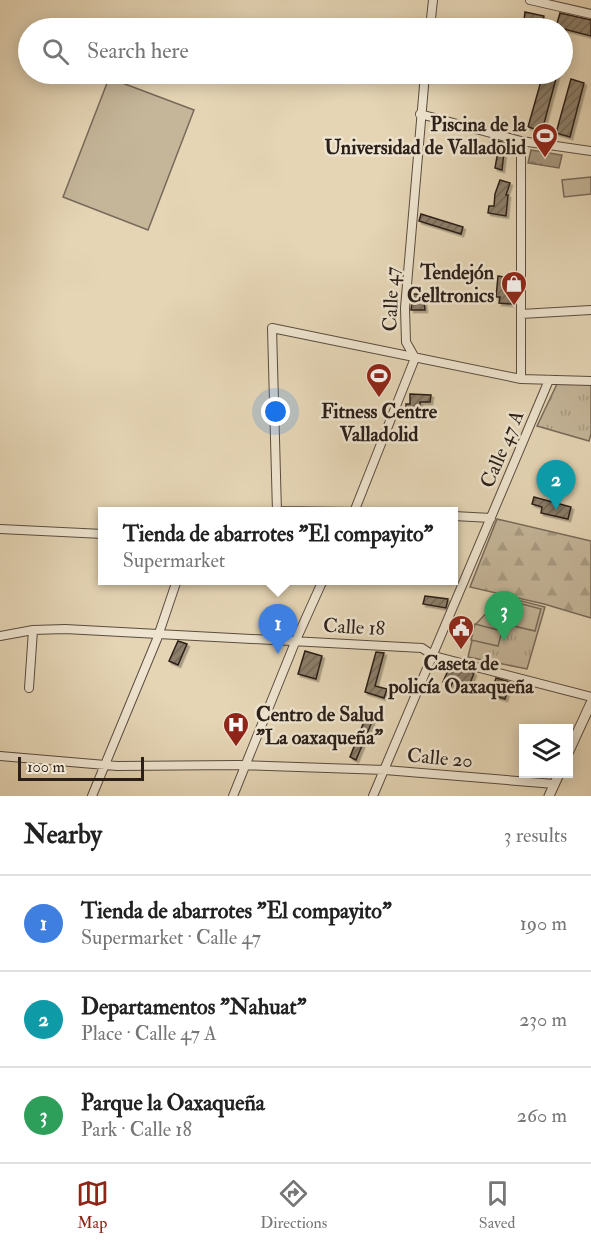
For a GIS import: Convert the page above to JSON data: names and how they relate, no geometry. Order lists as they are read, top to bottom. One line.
{"streets":{"street":["Calle 47","Calle 47 A","Calle 18","Calle 20"]},"crossings":[["Calle 47 A","Calle 18"],["Calle 47 A","Calle 20"]],"places":{"sports":["Piscina de la Universidad de Valladolid","Fitness Centre Valladolid"],"shop":["Tendejón Celltronics"],"public building":["Caseta de policía Oaxaqueña"],"hospital":["Centro de Salud \"La oaxaqueña\""]},"scale_bar":"100 m","page":{"search":"Search here","pins":["2","3","1"],"popup":["Tienda de abarrotes \"El compayito\"","Supermarket"],"scale":"100 m","heading":["Nearby","3 results"],"list":[{"mark":"1","name":"Tienda de abarrotes \"El compayito\"","note":"Supermarket · Calle 47","value":"190 m"},{"mark":"2","name":"Departamentos \"Nahuat\"","note":"Place · Calle 47 A","value":"230 m"},{"mark":"3","name":"Parque la Oaxaqueña","note":"Park · Calle 18","value":"260 m"}],"nav":["Map","Directions","Saved"]}}
